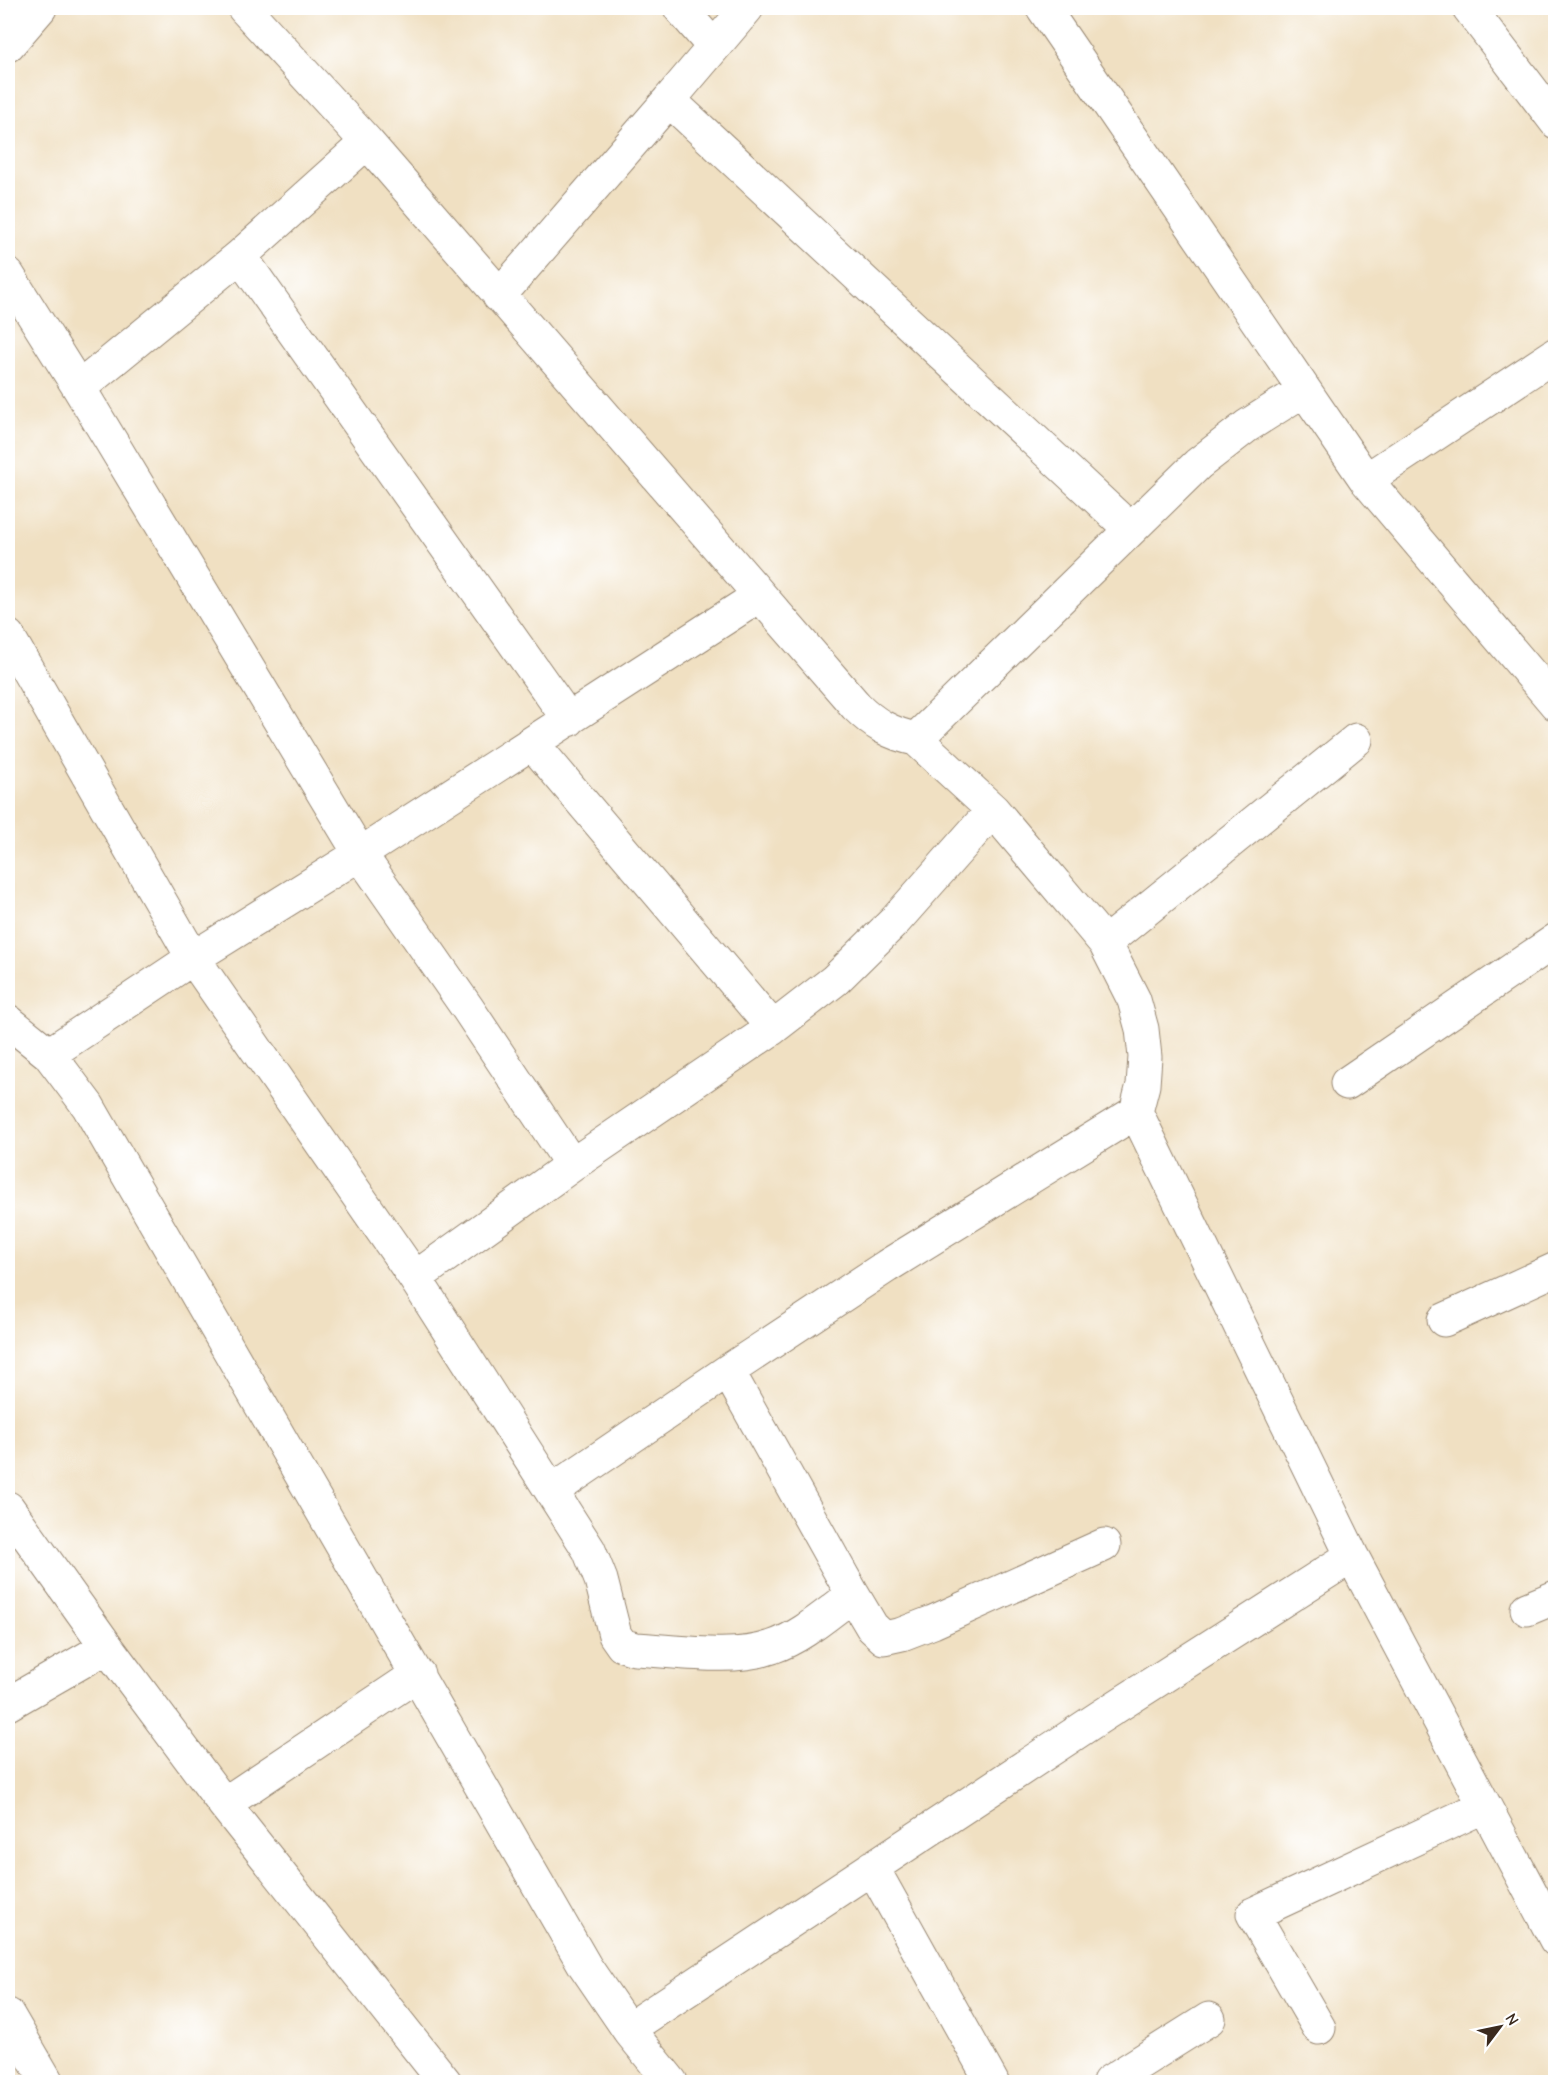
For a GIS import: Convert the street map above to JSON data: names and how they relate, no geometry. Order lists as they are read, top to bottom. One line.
{"north":"top right"}
